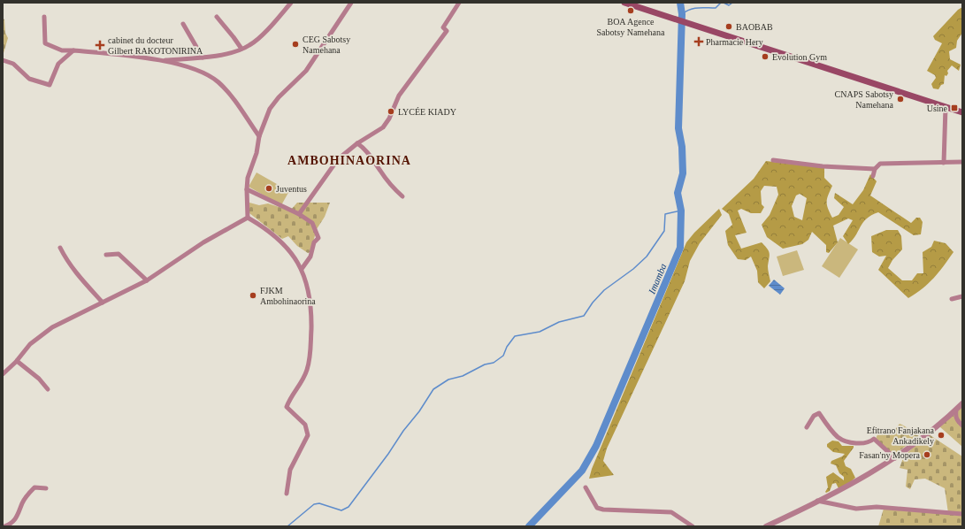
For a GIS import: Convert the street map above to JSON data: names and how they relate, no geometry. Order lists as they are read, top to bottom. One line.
{"districts":["AMBOHINAORINA"],"water":["Imamba"],"places":{"other":["BOA Agence Sabotsy Namehana","BAOBAB","CEG Sabotsy Namehana","Evolution Gym","CNAPS Sabotsy Namehana","LYCÉE KIADY","Juventus","FJKM Ambohinaorina","Efitrano Fanjakana Ankadikely","Fasan'ny Mopera"],"health":["Pharmacie Hery","cabinet du docteur Gilbert RAKOTONIRINA"],"transit":["Usine"]}}
